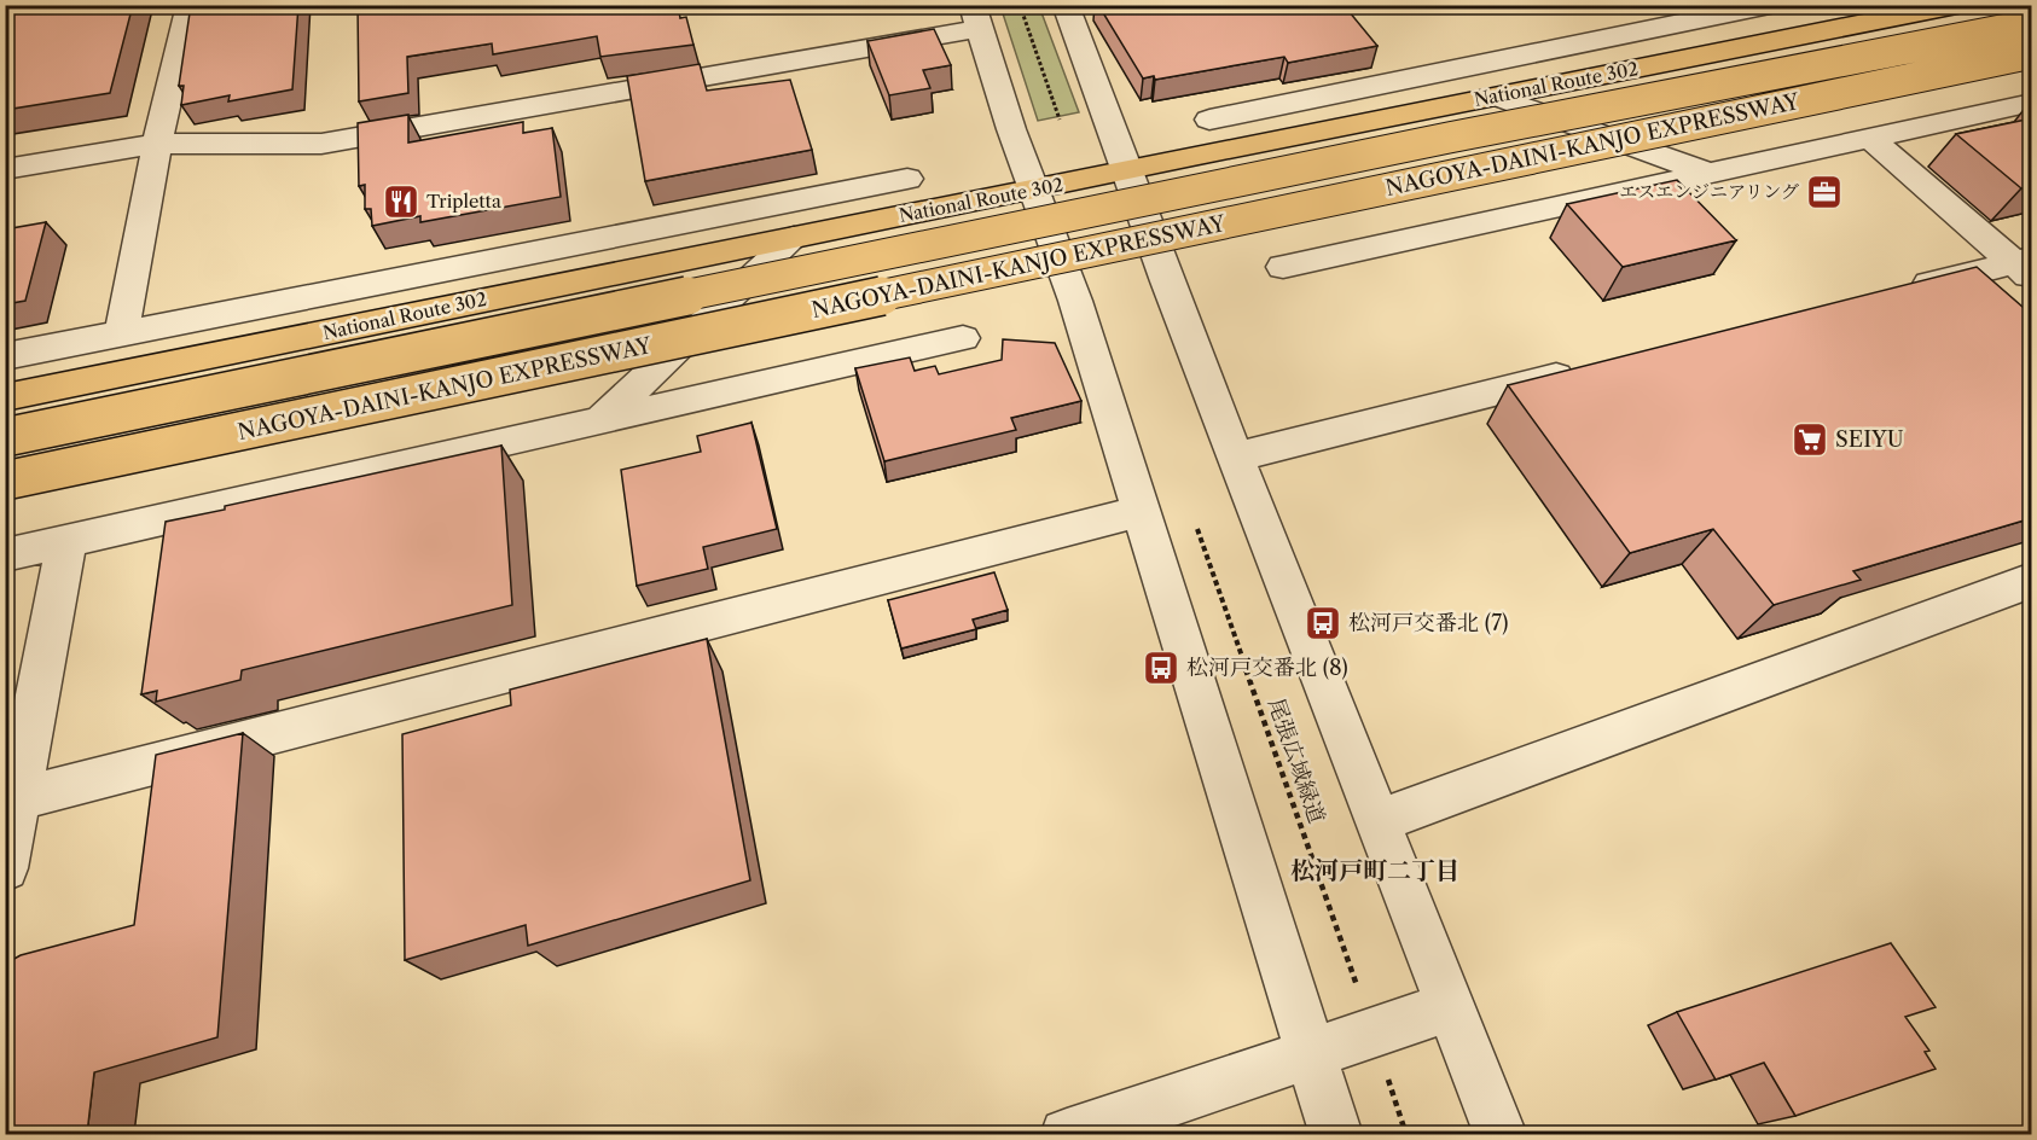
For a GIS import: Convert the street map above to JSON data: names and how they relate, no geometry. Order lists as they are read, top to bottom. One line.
{"streets":{"highway":["National Route 302","NAGOYA-DAINI-KANJO EXPRESSWAY"],"path":["尾張広域緑道"]},"districts":["松河戸町二丁目"],"places":{"office":["エスエンジニアリング"],"restaurant":["Tripletta"],"supermarket":["SEIYU"],"bus stop":["松河戸交番北 (7)","松河戸交番北 (8)"]}}
